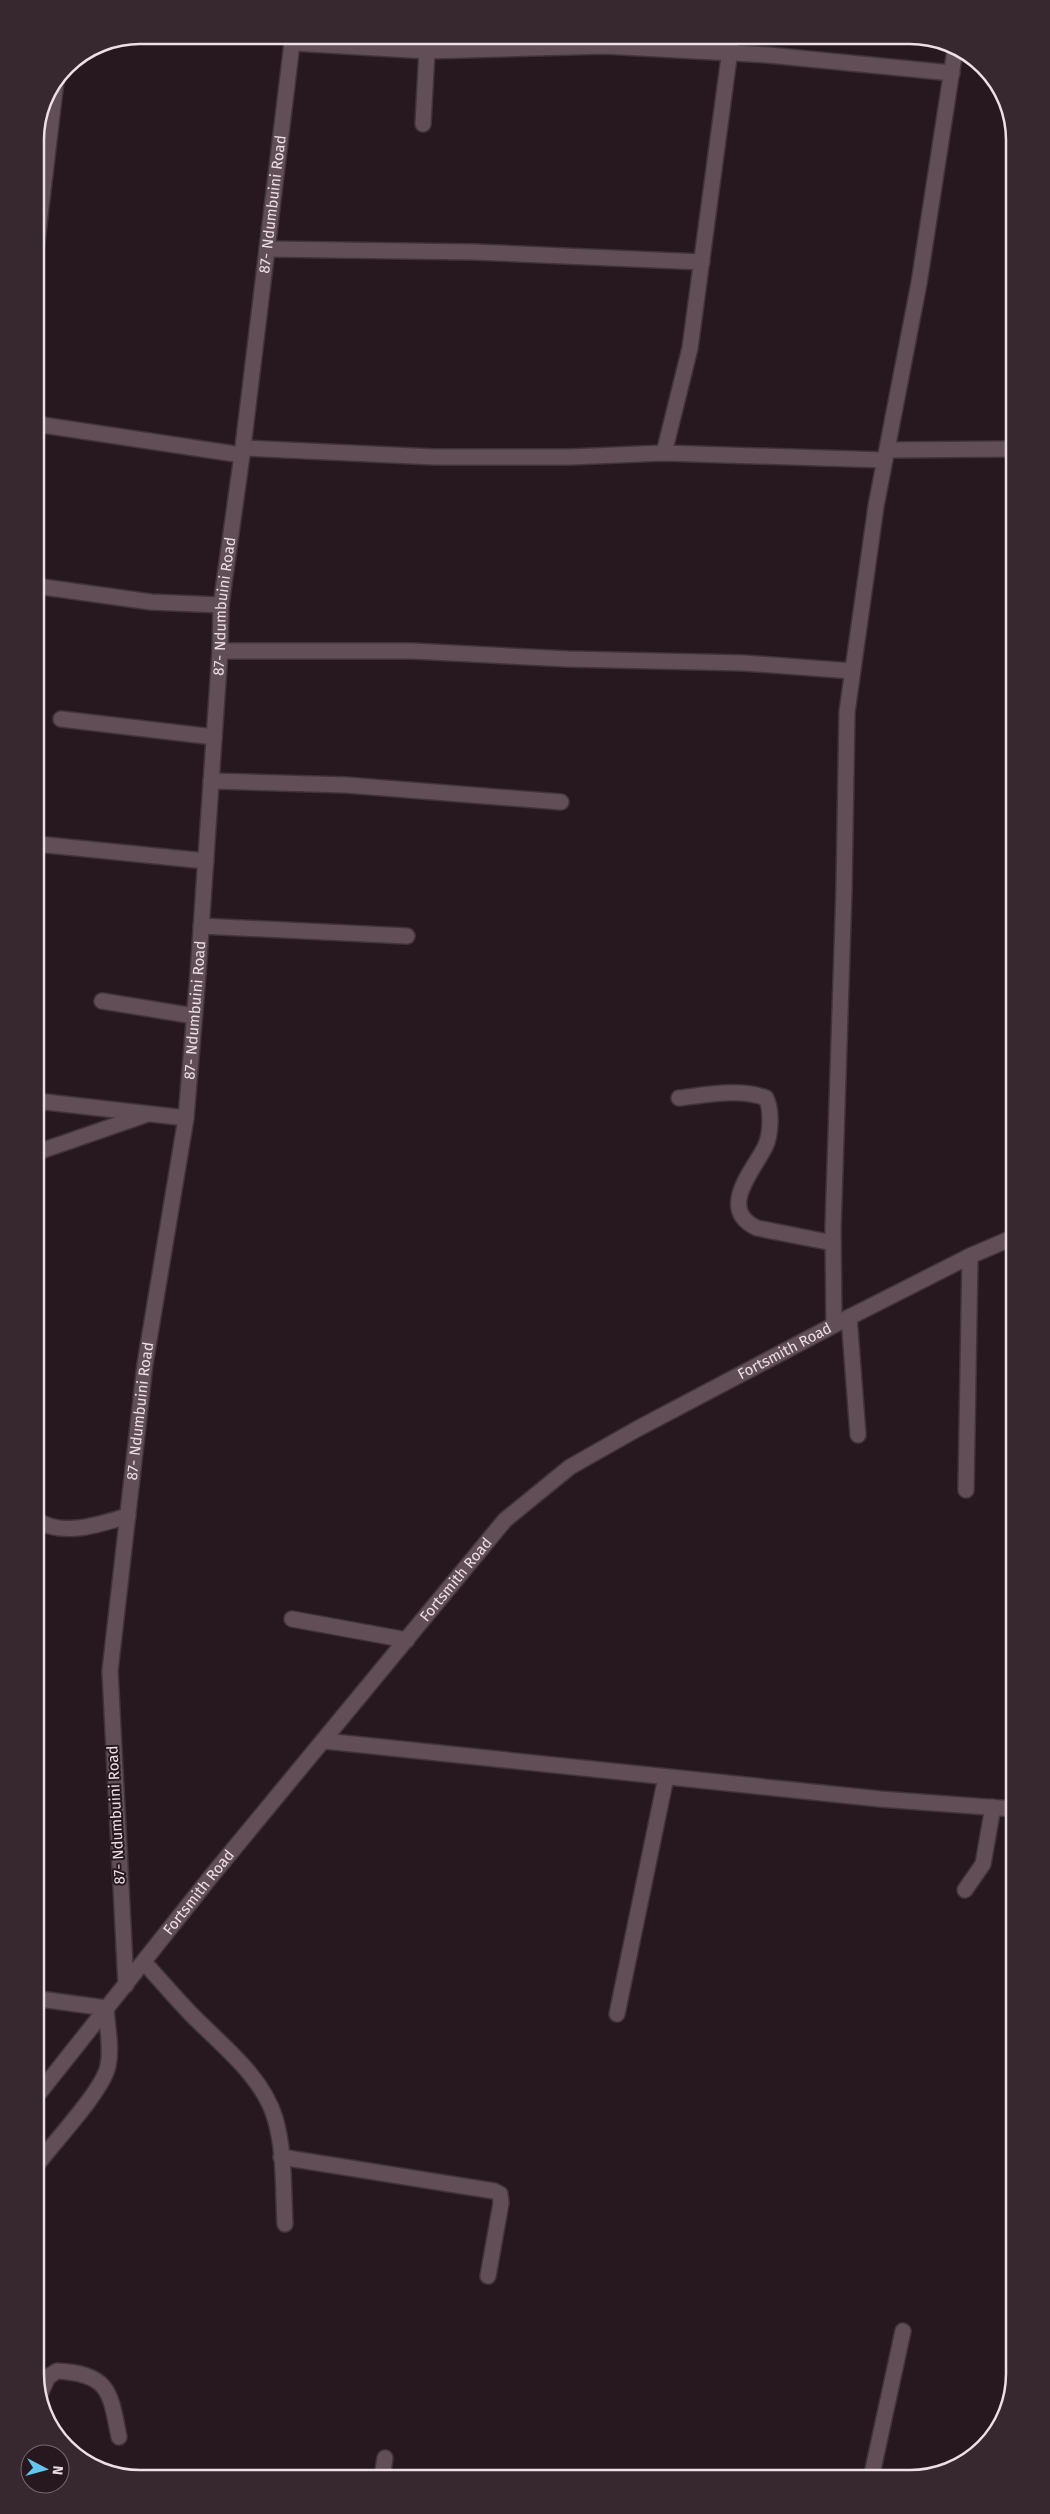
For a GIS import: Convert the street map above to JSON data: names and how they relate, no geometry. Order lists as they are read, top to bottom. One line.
{"streets":{"street":["87- Ndumbuini Road","Fortsmith Road"]},"crossings":[["87- Ndumbuini Road","Fortsmith Road"]],"north":"right"}
